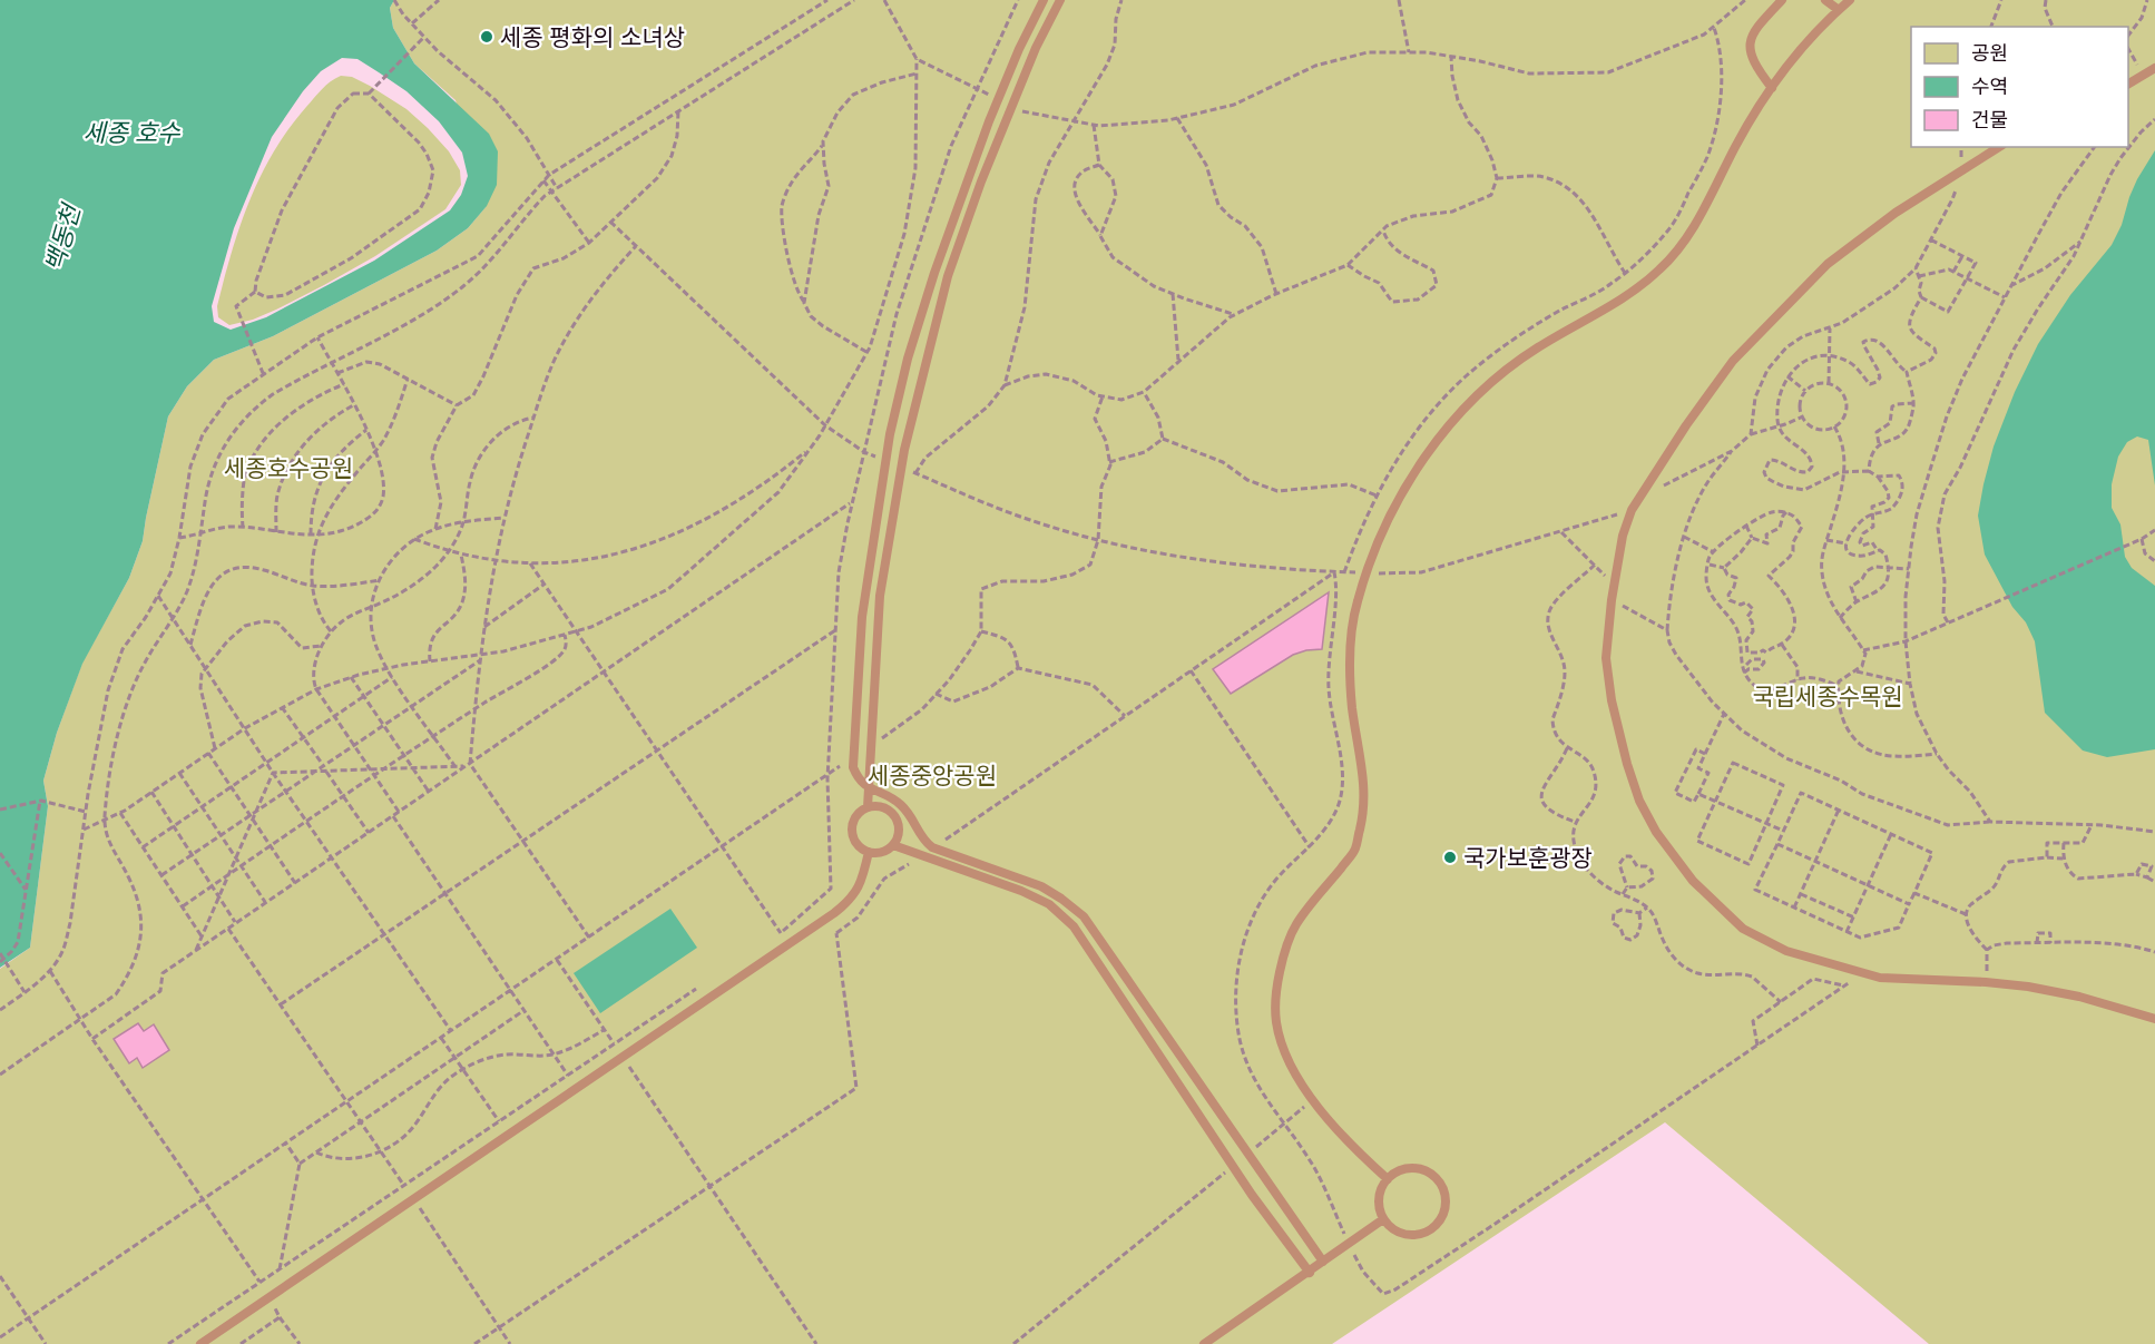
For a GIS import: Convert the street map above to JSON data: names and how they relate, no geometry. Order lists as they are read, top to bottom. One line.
{"water":["세종 호수","백동천"],"parks":["세종호수공원","국립세종수목원","세종중앙공원"],"places":["세종 평화의 소녀상","국가보훈광장"],"legend":["공원","수역","건물"]}
